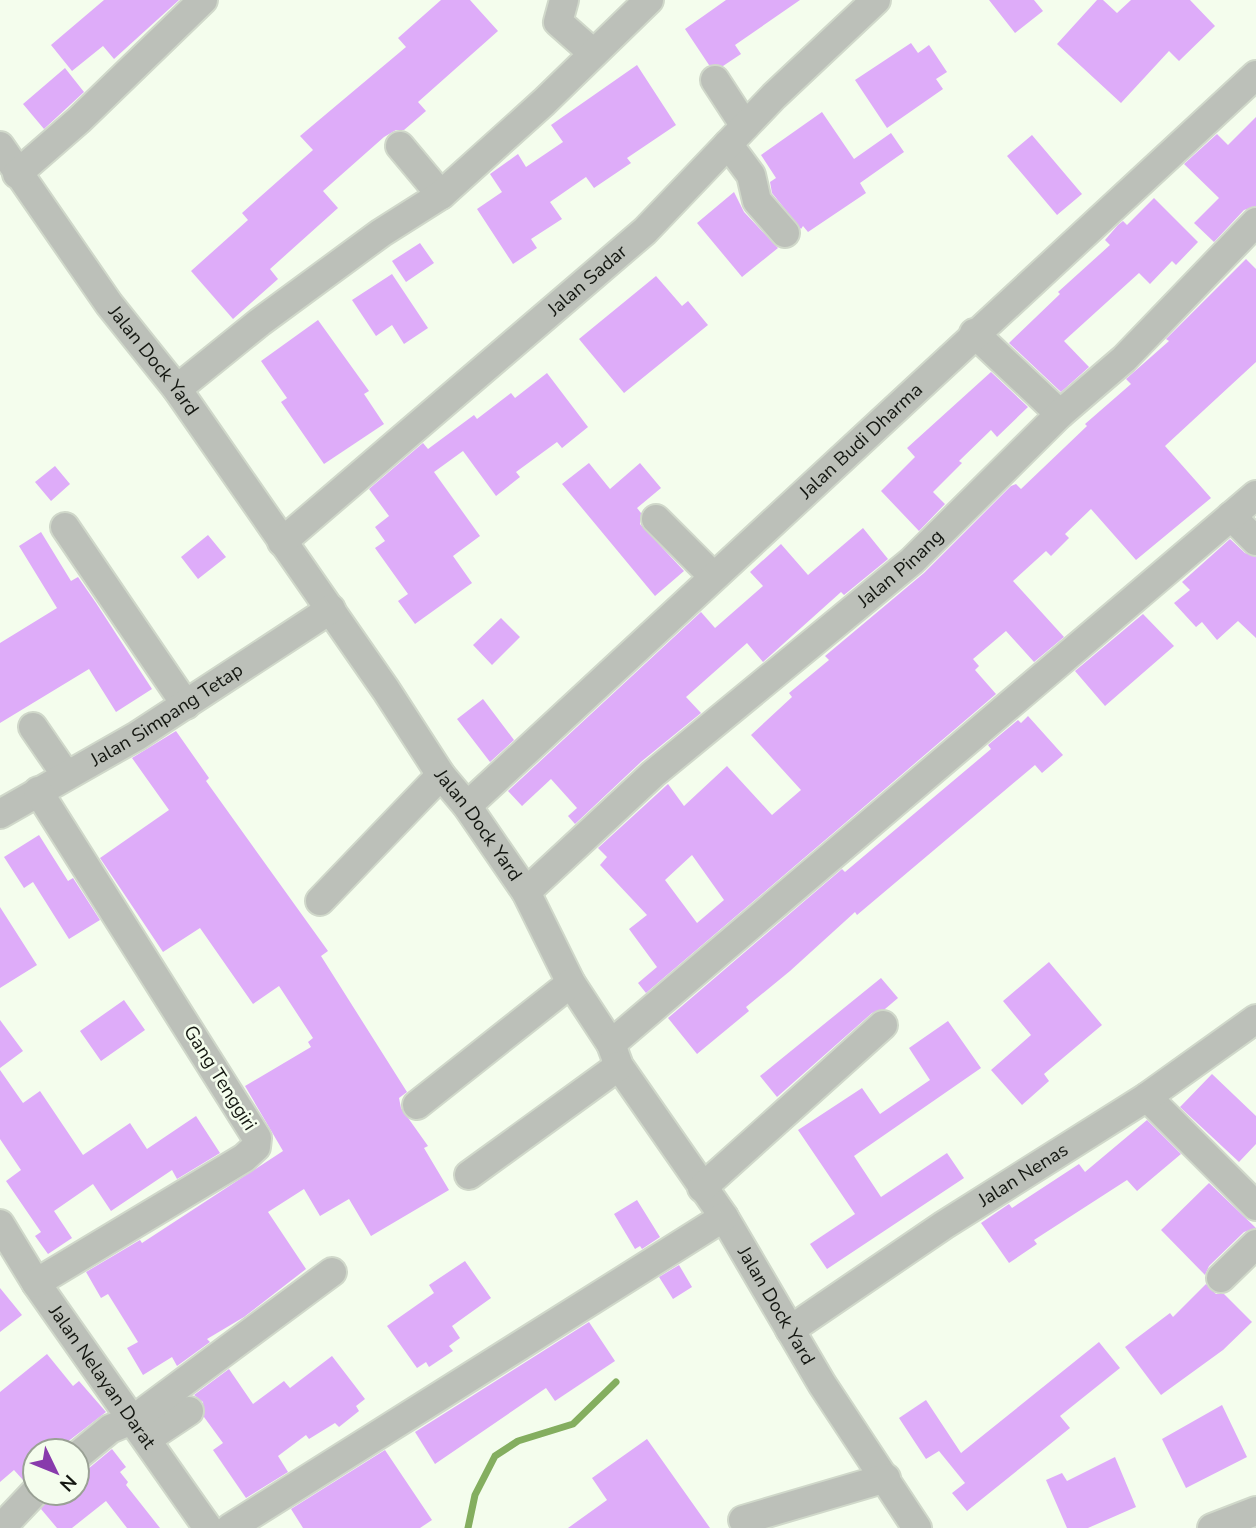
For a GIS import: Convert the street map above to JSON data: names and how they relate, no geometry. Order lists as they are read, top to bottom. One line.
{"streets":{"street":["Jalan Sadar","Jalan Dock Yard","Jalan Budi Dharma","Jalan Pinang","Jalan Simpang Tetap","Gang Tenggiri","Jalan Nenas","Jalan Nelayan Darat"]},"crossings":[["Jalan Sadar","Jalan Dock Yard"],["Jalan Dock Yard","Jalan Budi Dharma"],["Jalan Dock Yard","Jalan Pinang"],["Jalan Dock Yard","Jalan Simpang Tetap"],["Jalan Dock Yard","Jalan Nenas"],["Jalan Simpang Tetap","Gang Tenggiri"],["Gang Tenggiri","Jalan Nelayan Darat"]],"north":"bottom right"}
